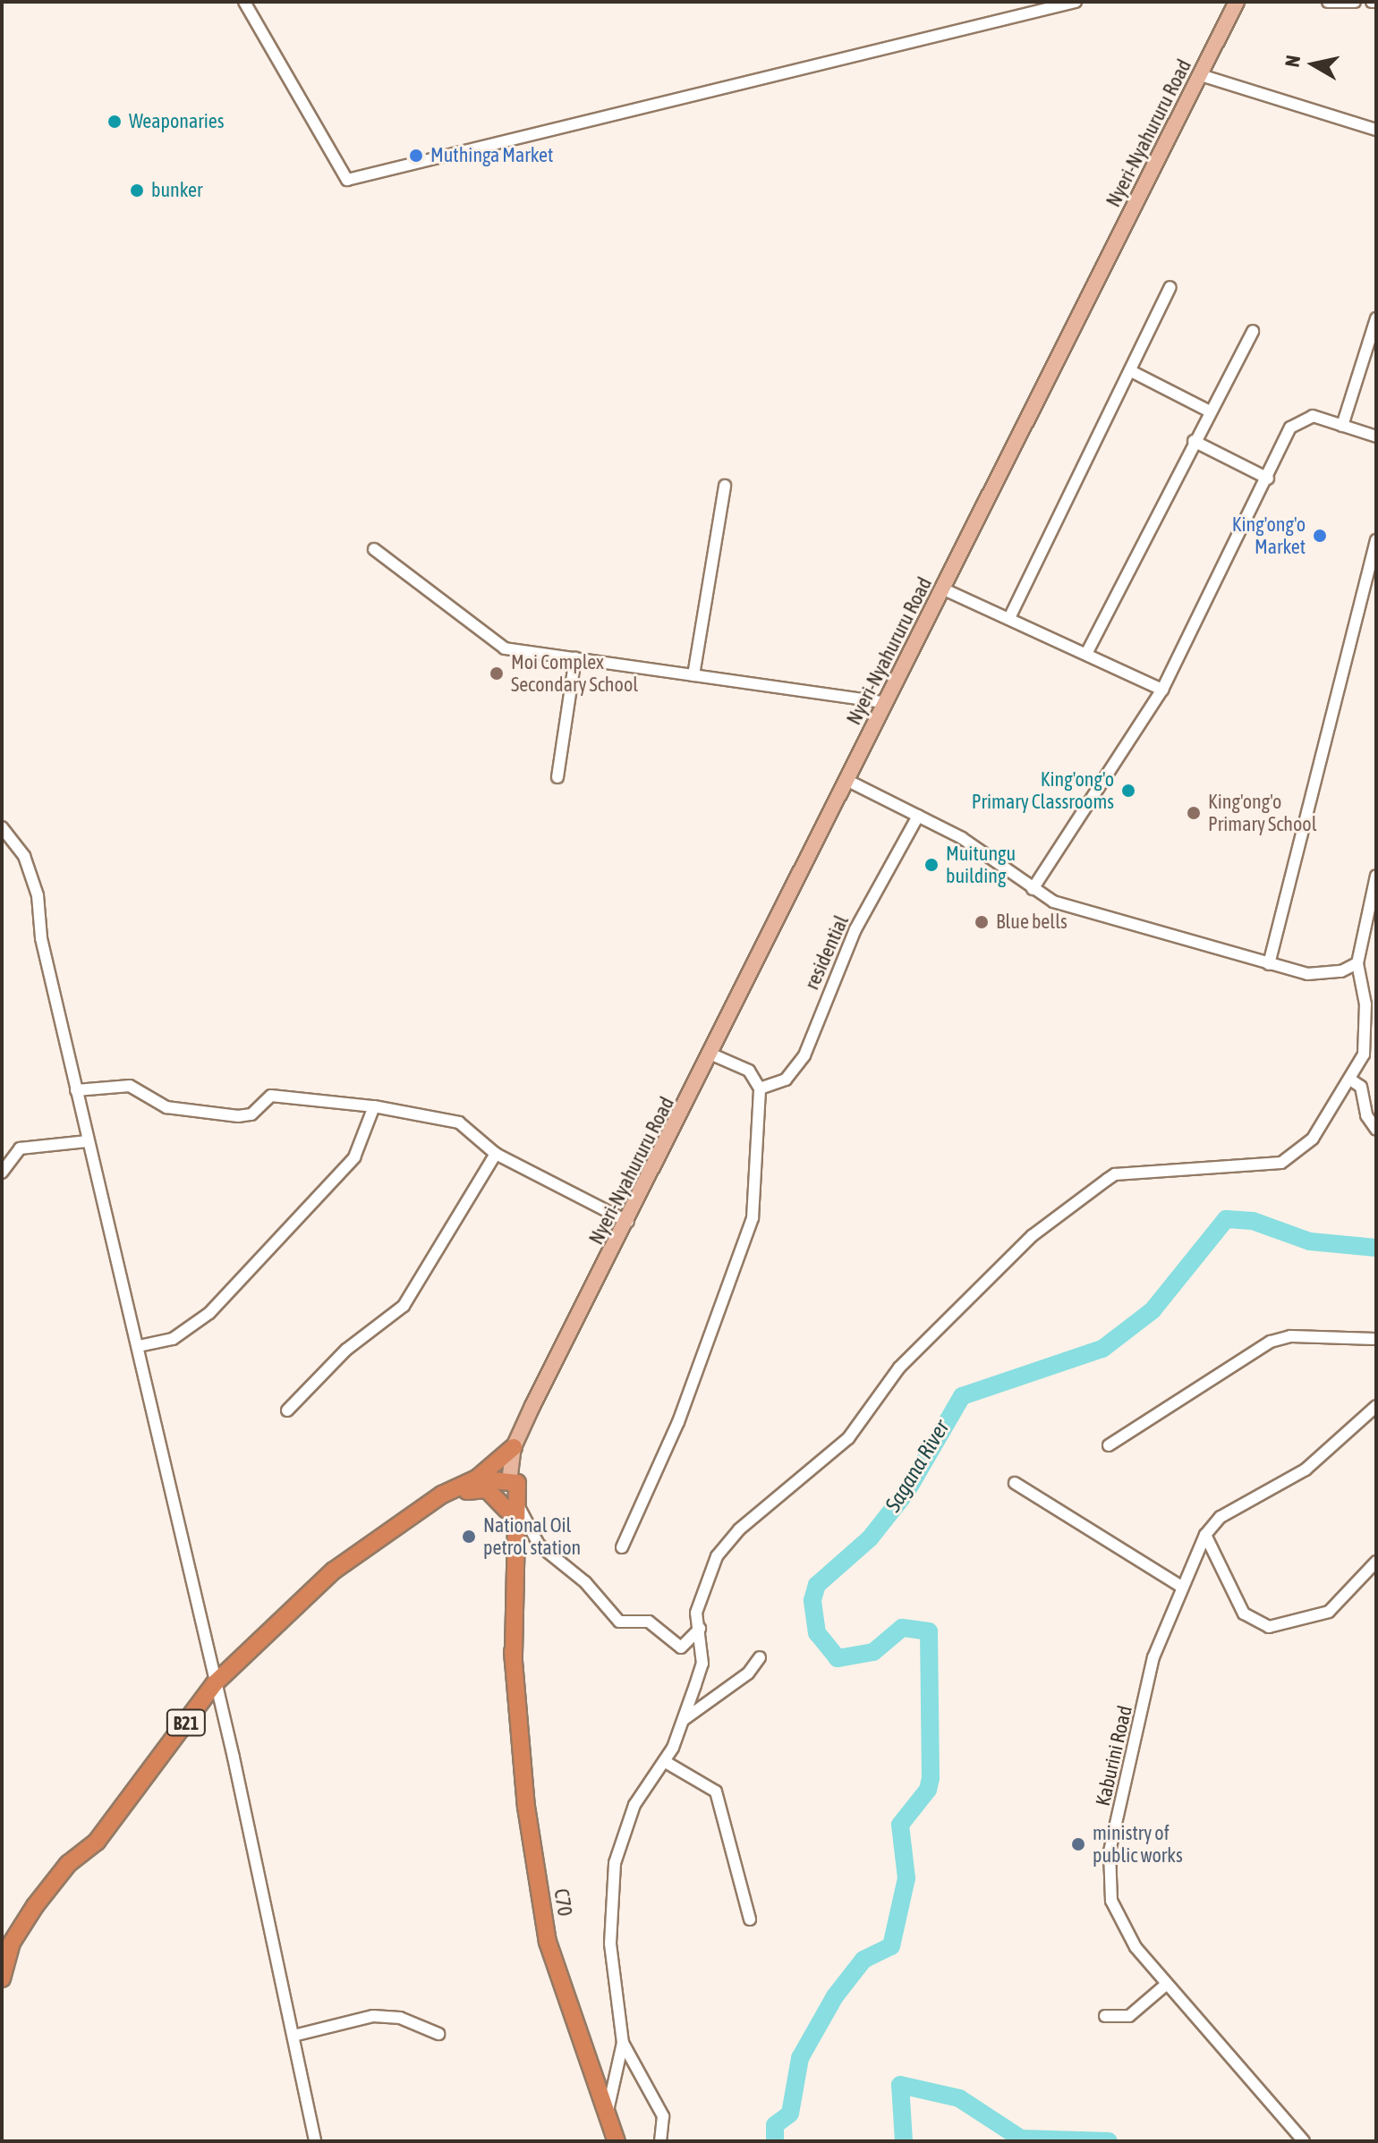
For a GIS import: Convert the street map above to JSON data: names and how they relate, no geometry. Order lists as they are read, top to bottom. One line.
{"streets":{"highway":["B21","C70"],"main road":["Nyeri-Nyahururu Road"],"street":["residential","Kaburini Road"]},"crossings":[["Nyeri-Nyahururu Road","B21"],["Nyeri-Nyahururu Road","C70"]],"water":["Sagana River"],"places":["Weaponaries","Muthinga Market","bunker","King'ong'o Market","Moi Complex Secondary School","King'ong'o Primary Classrooms","King'ong'o Primary School","Muitungu building","Blue bells","National Oil petrol station","ministry of public works"],"north":"left"}
